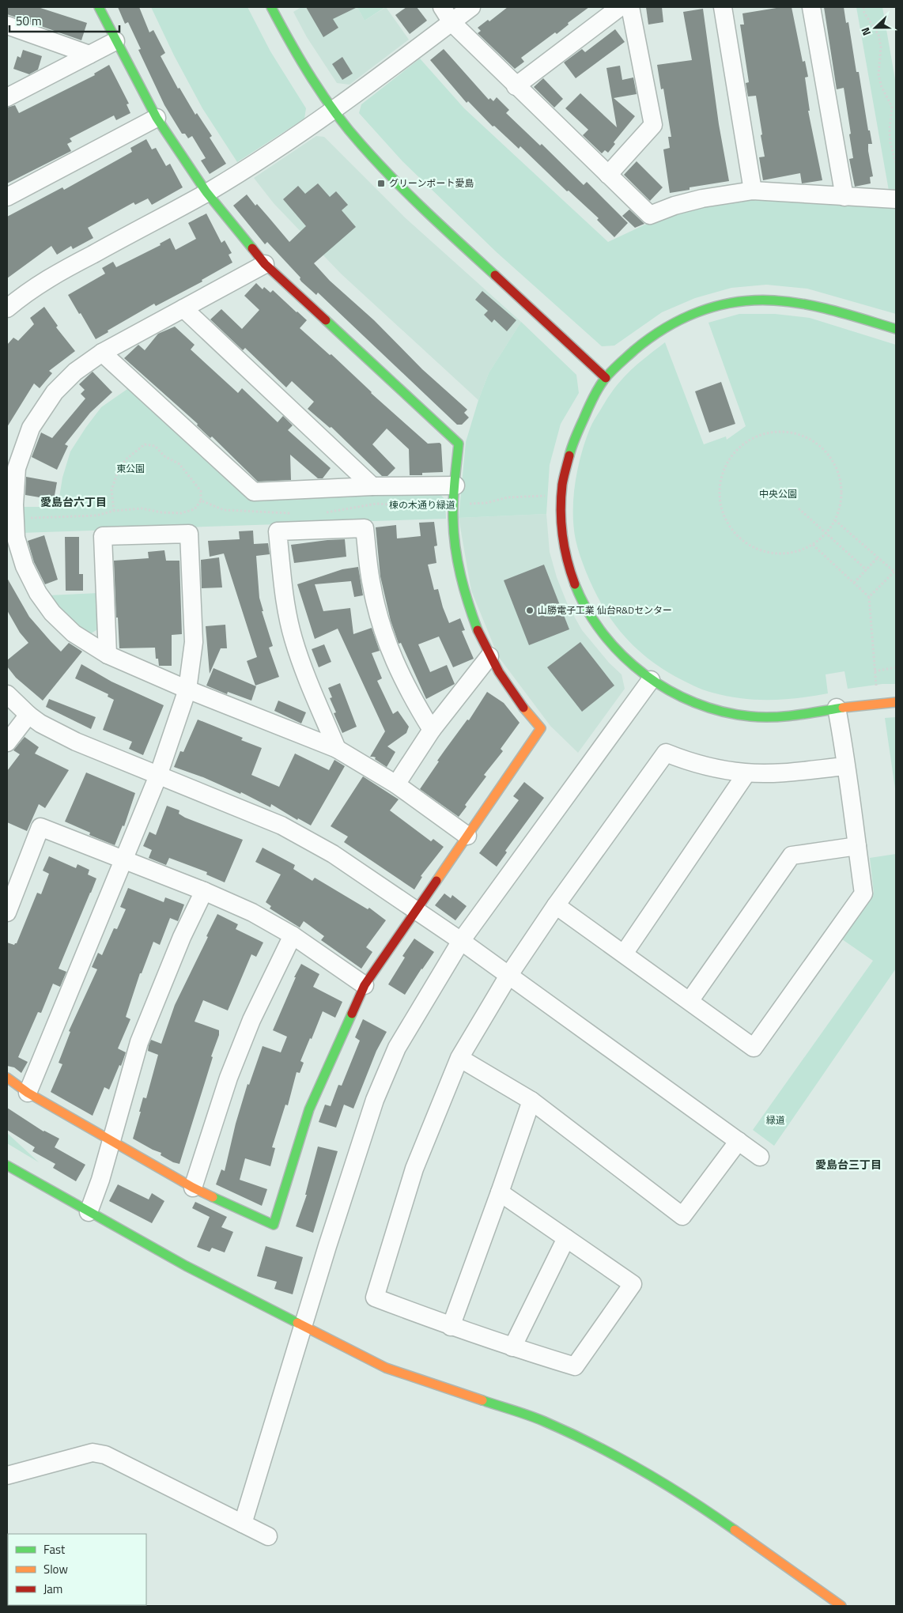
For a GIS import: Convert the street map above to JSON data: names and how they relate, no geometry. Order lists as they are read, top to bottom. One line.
{"districts":["愛島台六丁目","愛島台三丁目"],"parks":["東公園","中央公園","棟の木通り緑道","緑道"],"places":{"transit":["グリーンポート愛島"],"other":["山勝電子工業 仙台R&Dセンター"]},"legend":["Fast","Slow","Jam"],"scale_bar":"50 m","north":"left"}
